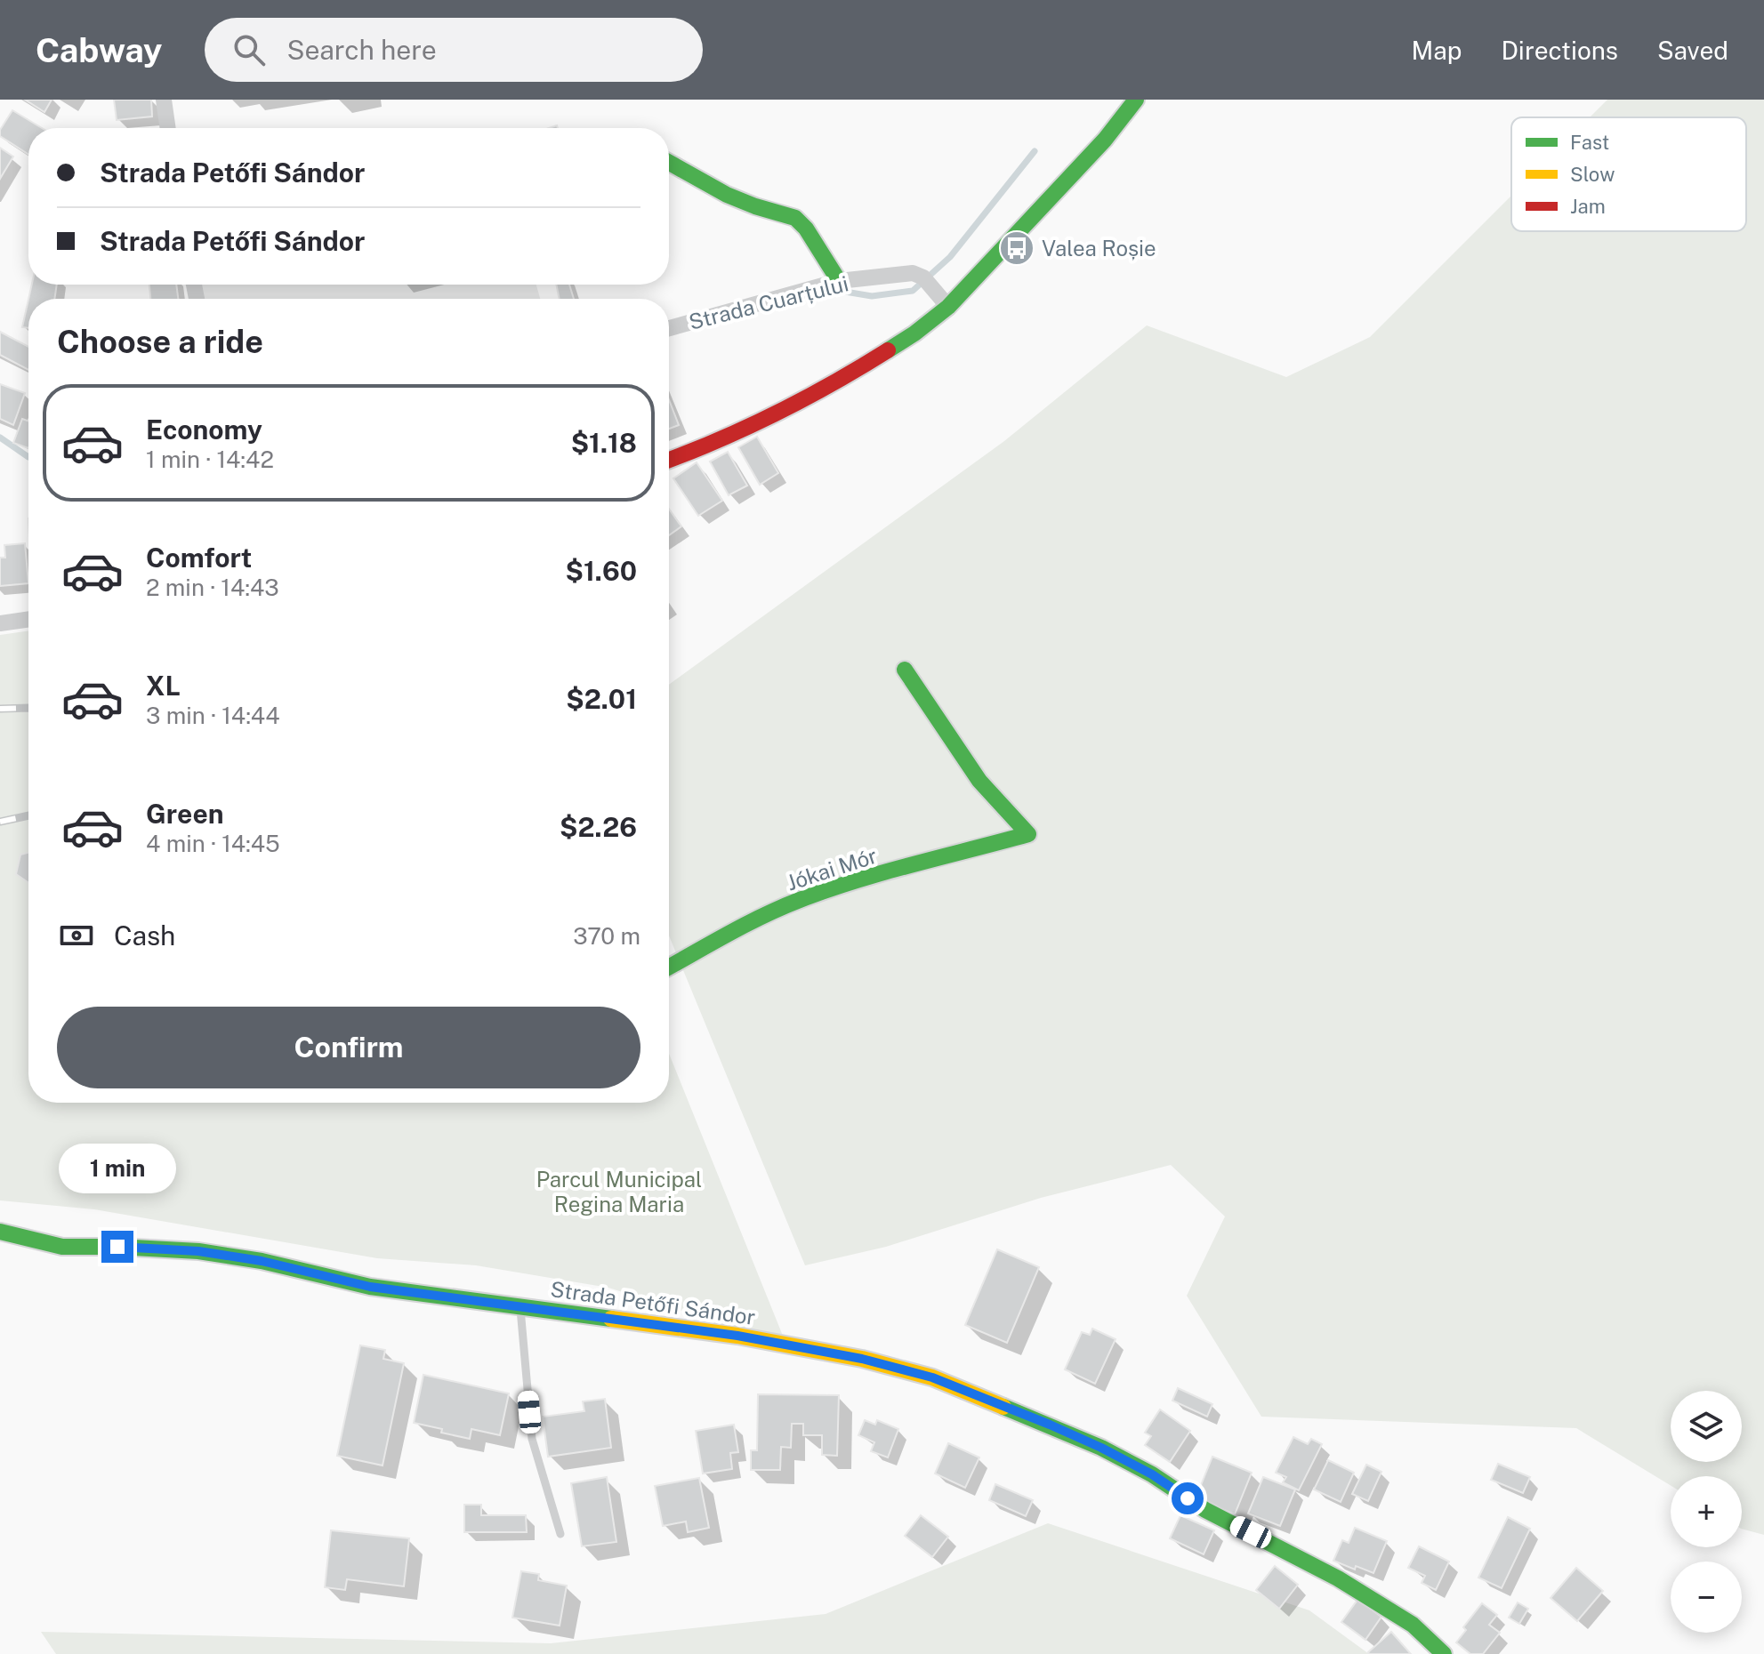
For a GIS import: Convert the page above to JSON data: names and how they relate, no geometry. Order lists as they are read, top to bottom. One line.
{"streets":{"street":["Strada Cuarțului","Jókai Mór","Strada Petőfi Sándor"]},"parks":["Parcul Municipal Regina Maria"],"places":{"bus stop":["Valea Roșie"]},"legend":["Fast","Slow","Jam"],"page":{"header":"Cabway","search":"Search here","nav":["Map","Directions","Saved"],"banner":["Strada Petőfi Sándor","Strada Petőfi Sándor"],"heading":"Choose a ride","list":[{"name":"Economy","note":"1 min · 14:42","value":"$1.18"},{"name":"Comfort","note":"2 min · 14:43","value":"$1.60"},{"name":"XL","note":"3 min · 14:44","value":"$2.01"},{"name":"Green","note":"4 min · 14:45","value":"$2.26"}],"pay":["Cash","370 m"],"buttons":"Confirm","bubble":"1 min","map_buttons":["+","−"]}}
